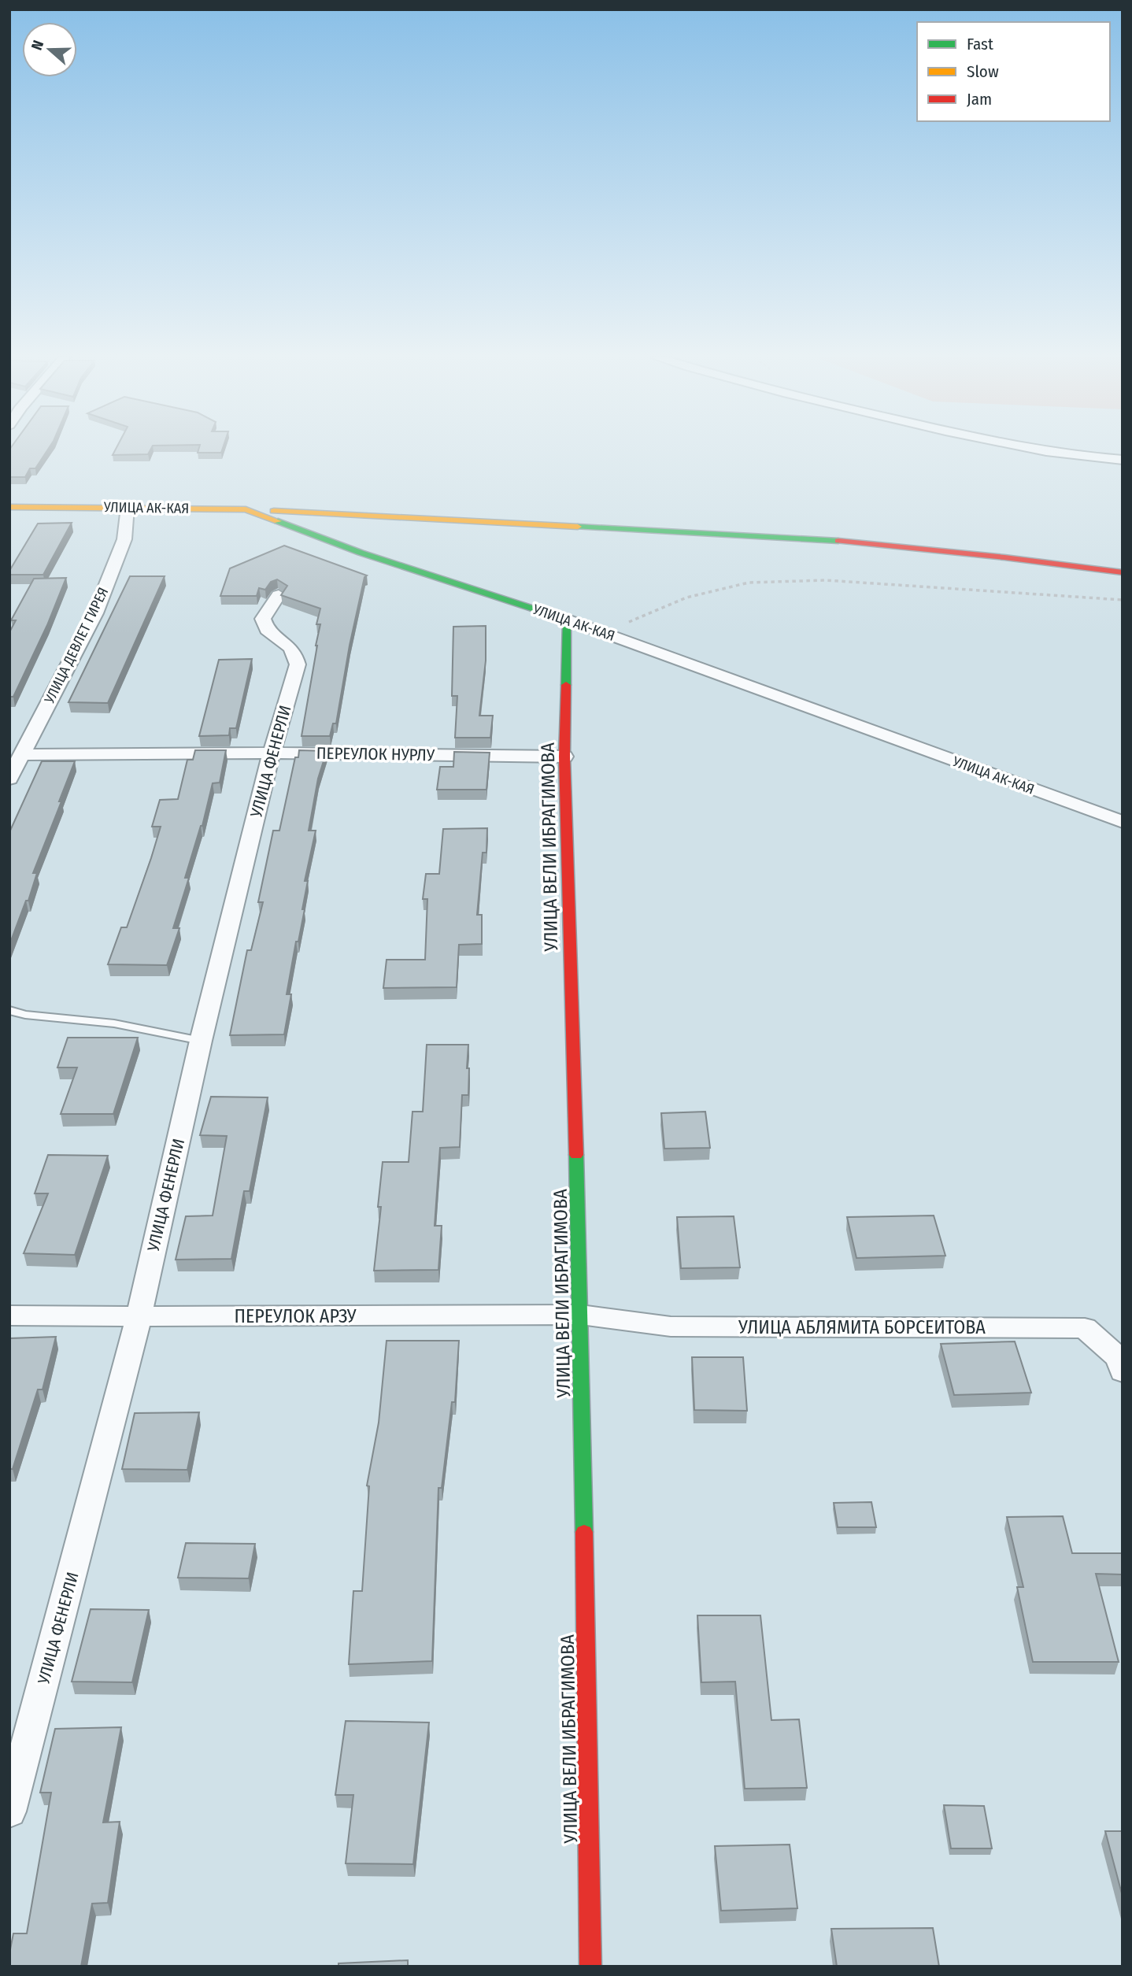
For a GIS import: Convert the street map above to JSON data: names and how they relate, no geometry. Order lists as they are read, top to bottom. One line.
{"streets":{"street":["УЛИЦА АК-КАЯ","УЛИЦА ДЕВЛЕТ ГИРЕЯ","ПЕРЕУЛОК НУРЛУ","УЛИЦА ФЕНЕРЛИ","УЛИЦА ВЕЛИ ИБРАГИМОВА","ПЕРЕУЛОК АРЗУ","УЛИЦА АБЛЯМИТА БОРСЕИТОВА"]},"crossings":[["УЛИЦА АК-КАЯ","УЛИЦА ДЕВЛЕТ ГИРЕЯ"],["УЛИЦА АК-КАЯ","УЛИЦА ВЕЛИ ИБРАГИМОВА"],["УЛИЦА ДЕВЛЕТ ГИРЕЯ","ПЕРЕУЛОК НУРЛУ"],["ПЕРЕУЛОК НУРЛУ","УЛИЦА ФЕНЕРЛИ"],["ПЕРЕУЛОК НУРЛУ","УЛИЦА ВЕЛИ ИБРАГИМОВА"],["УЛИЦА ФЕНЕРЛИ","ПЕРЕУЛОК АРЗУ"],["УЛИЦА ВЕЛИ ИБРАГИМОВА","ПЕРЕУЛОК АРЗУ"],["УЛИЦА ВЕЛИ ИБРАГИМОВА","УЛИЦА АБЛЯМИТА БОРСЕИТОВА"],["ПЕРЕУЛОК АРЗУ","УЛИЦА АБЛЯМИТА БОРСЕИТОВА"]],"legend":["Fast","Slow","Jam"],"north":"left"}
